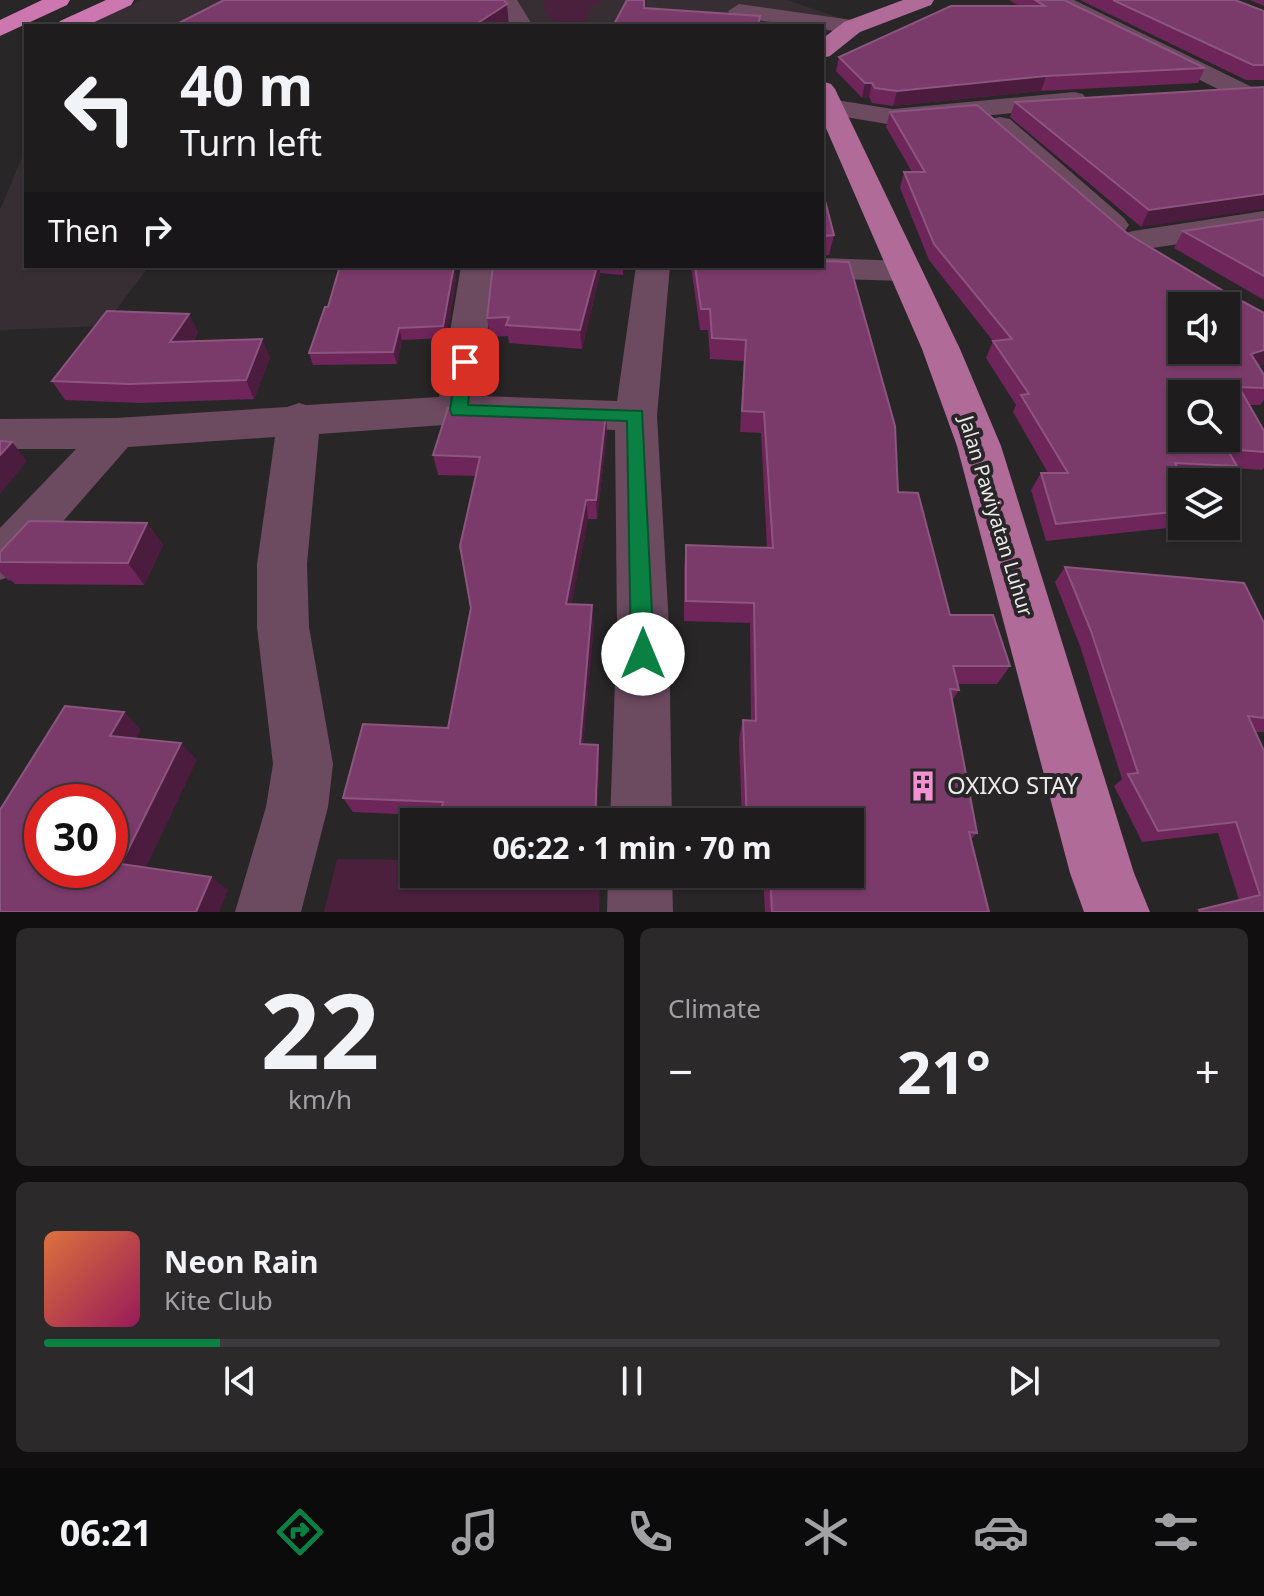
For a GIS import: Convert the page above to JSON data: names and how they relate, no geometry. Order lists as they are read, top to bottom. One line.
{"streets":{"main road":["Jalan Pawiyatan Luhur"]},"places":{"building":["OXIXO STAY"]},"page":{"turn":["40 m","Turn left"],"then":"Then","limit":"30","trip":"06:22 · 1 min · 70 m","tile":[["22","km/h"],"Climate"],"heat":["−","21°","+"],"song":["Neon Rain","Kite Club"],"tabs":"06:21"}}
